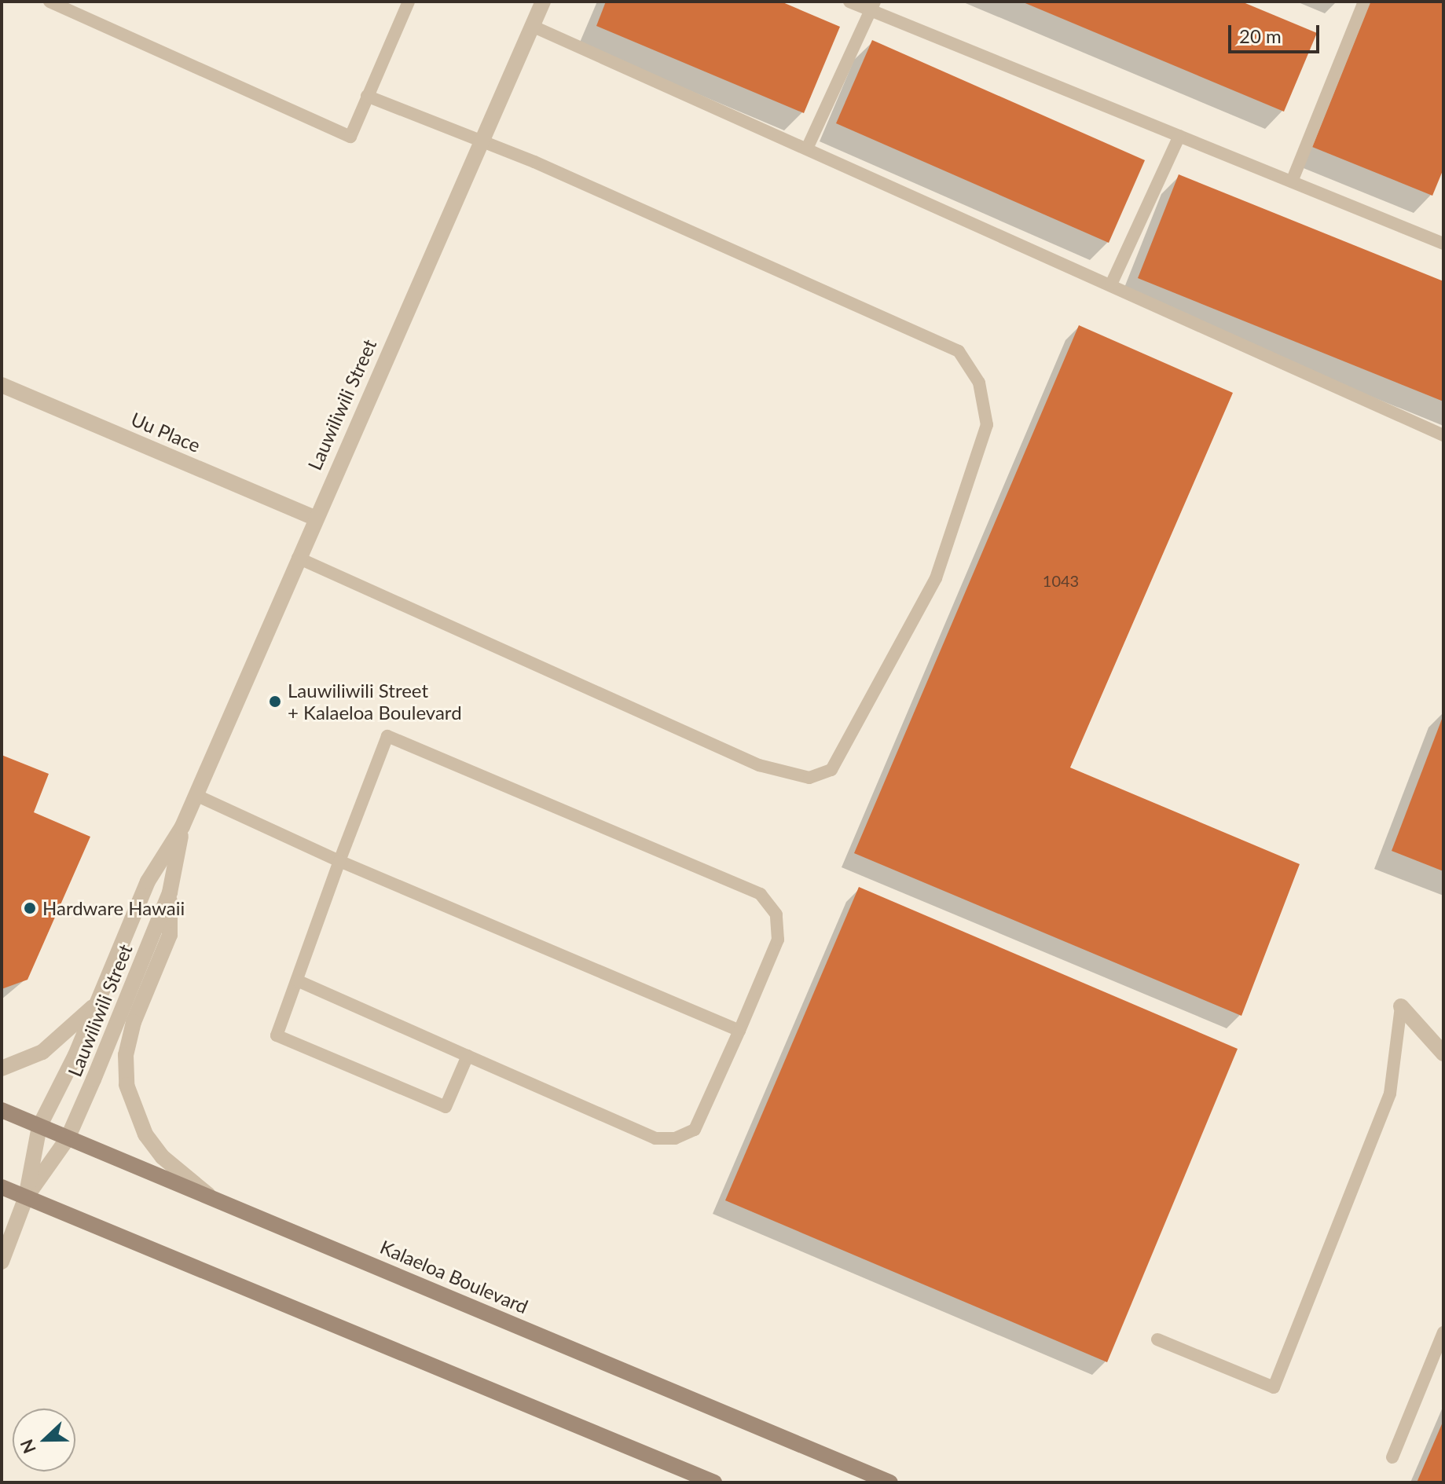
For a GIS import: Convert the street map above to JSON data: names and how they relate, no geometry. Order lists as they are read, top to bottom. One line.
{"streets":{"main road":["Kalaeloa Boulevard"],"street":["Lauwiliwili Street","Uu Place"]},"crossings":[["Lauwiliwili Street","Uu Place"],["Lauwiliwili Street","Kalaeloa Boulevard"]],"places":["Lauwiliwili Street + Kalaeloa Boulevard","Hardware Hawaii"],"house_numbers":["1043"],"scale_bar":"20 m","north":"left"}
